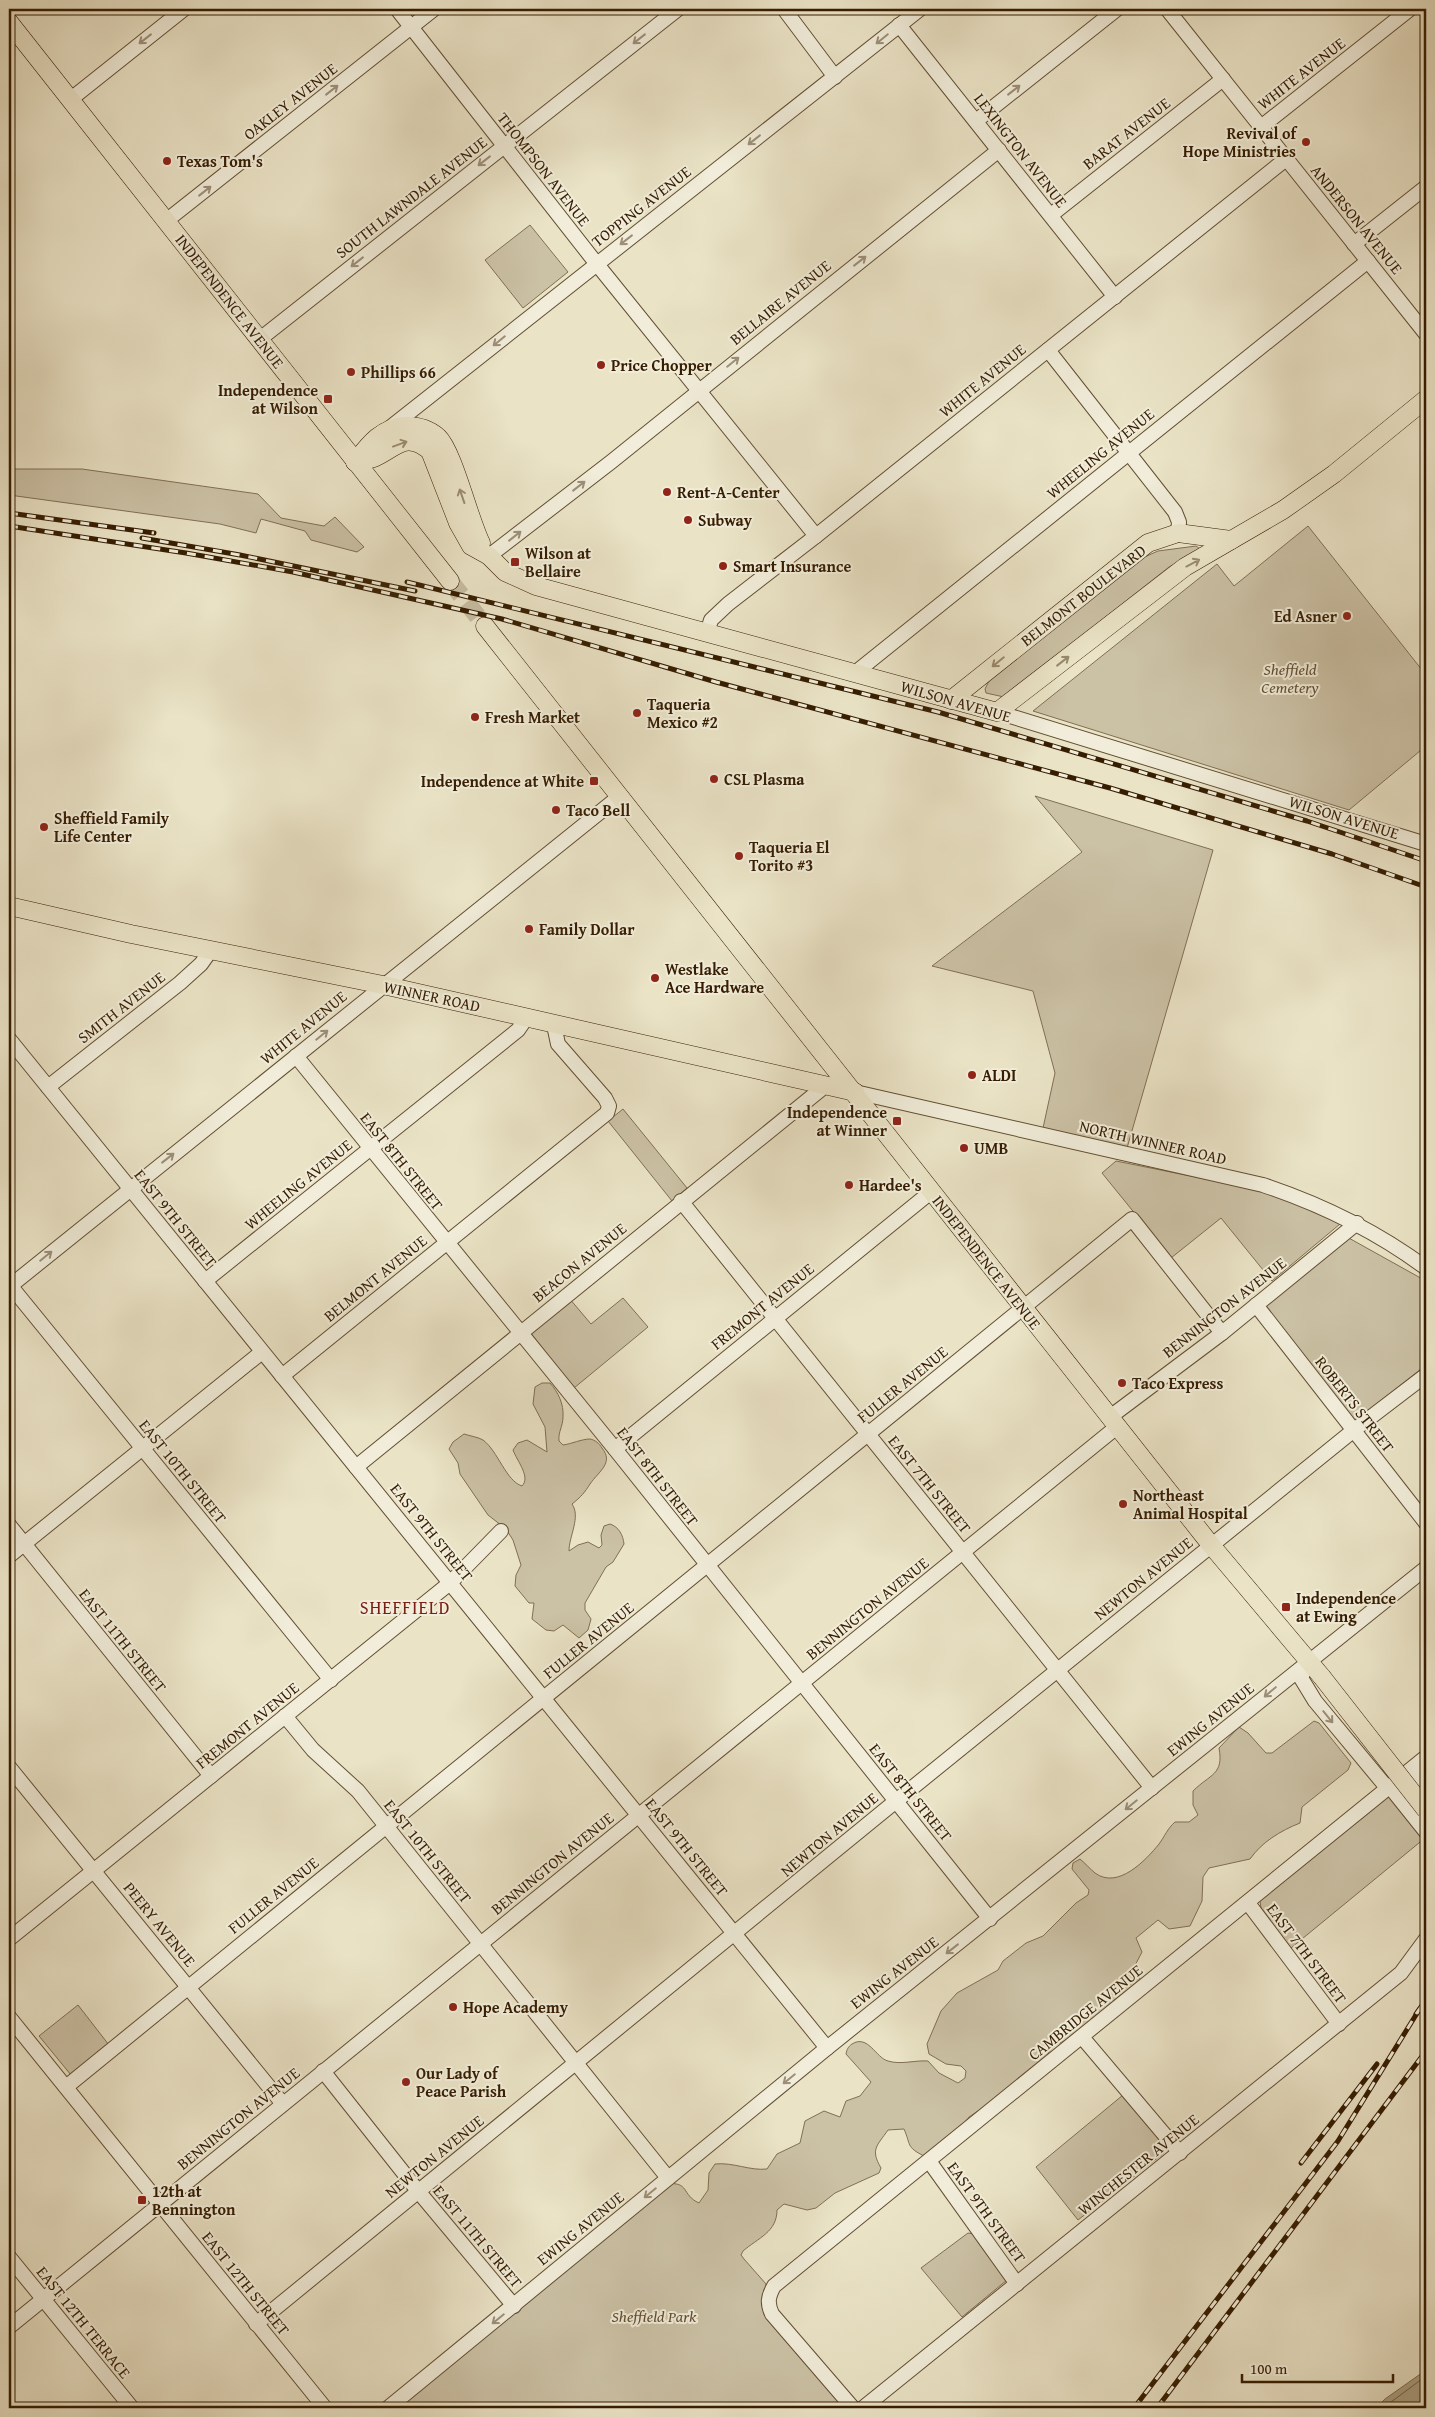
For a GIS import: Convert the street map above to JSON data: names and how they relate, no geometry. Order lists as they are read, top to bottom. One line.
{"streets":{"main road":["INDEPENDENCE AVENUE","BELMONT BOULEVARD","WILSON AVENUE","WINNER ROAD"],"street":["WHITE AVENUE","OAKLEY AVENUE","BARAT AVENUE","LEXINGTON AVENUE","THOMPSON AVENUE","SOUTH LAWNDALE AVENUE","TOPPING AVENUE","ANDERSON AVENUE","BELLAIRE AVENUE","WHEELING AVENUE","SMITH AVENUE","NORTH WINNER ROAD","EAST 8TH STREET","EAST 9TH STREET","BEACON AVENUE","BELMONT AVENUE","FREMONT AVENUE","BENNINGTON AVENUE","FULLER AVENUE","ROBERTS STREET","EAST 10TH STREET","EAST 7TH STREET","NEWTON AVENUE","EAST 11TH STREET","EWING AVENUE","PEERY AVENUE","CAMBRIDGE AVENUE","WINCHESTER AVENUE","EAST 12TH STREET","EAST 12TH TERRACE"]},"crossings":[["WHITE AVENUE","LEXINGTON AVENUE"],["WHITE AVENUE","THOMPSON AVENUE"],["WHITE AVENUE","ANDERSON AVENUE"],["WHITE AVENUE","INDEPENDENCE AVENUE"],["WHITE AVENUE","WILSON AVENUE"],["WHITE AVENUE","WINNER ROAD"],["WHITE AVENUE","EAST 8TH STREET"],["WHITE AVENUE","EAST 9TH STREET"],["WHITE AVENUE","EAST 10TH STREET"],["OAKLEY AVENUE","THOMPSON AVENUE"],["OAKLEY AVENUE","INDEPENDENCE AVENUE"],["BARAT AVENUE","LEXINGTON AVENUE"],["BARAT AVENUE","ANDERSON AVENUE"],["LEXINGTON AVENUE","TOPPING AVENUE"],["LEXINGTON AVENUE","BELLAIRE AVENUE"],["THOMPSON AVENUE","SOUTH LAWNDALE AVENUE"],["THOMPSON AVENUE","TOPPING AVENUE"],["THOMPSON AVENUE","BELLAIRE AVENUE"],["SOUTH LAWNDALE AVENUE","INDEPENDENCE AVENUE"],["TOPPING AVENUE","WILSON AVENUE"],["ANDERSON AVENUE","WHEELING AVENUE"],["INDEPENDENCE AVENUE","WILSON AVENUE"],["INDEPENDENCE AVENUE","WINNER ROAD"],["INDEPENDENCE AVENUE","NORTH WINNER ROAD"],["INDEPENDENCE AVENUE","FREMONT AVENUE"],["INDEPENDENCE AVENUE","BENNINGTON AVENUE"],["INDEPENDENCE AVENUE","FULLER AVENUE"],["INDEPENDENCE AVENUE","NEWTON AVENUE"],["INDEPENDENCE AVENUE","EWING AVENUE"],["BELLAIRE AVENUE","WILSON AVENUE"],["WHEELING AVENUE","WILSON AVENUE"],["WHEELING AVENUE","WINNER ROAD"],["WHEELING AVENUE","EAST 8TH STREET"],["WHEELING AVENUE","EAST 9TH STREET"],["BELMONT BOULEVARD","WILSON AVENUE"],["WINNER ROAD","SMITH AVENUE"],["WINNER ROAD","NORTH WINNER ROAD"],["WINNER ROAD","BEACON AVENUE"],["WINNER ROAD","BELMONT AVENUE"],["SMITH AVENUE","EAST 9TH STREET"],["NORTH WINNER ROAD","BENNINGTON AVENUE"],["EAST 8TH STREET","BEACON AVENUE"],["EAST 8TH STREET","BELMONT AVENUE"],["EAST 8TH STREET","FREMONT AVENUE"],["EAST 8TH STREET","BENNINGTON AVENUE"],["EAST 8TH STREET","FULLER AVENUE"],["EAST 8TH STREET","NEWTON AVENUE"],["EAST 8TH STREET","EWING AVENUE"],["EAST 9TH STREET","BEACON AVENUE"],["EAST 9TH STREET","BELMONT AVENUE"],["EAST 9TH STREET","FREMONT AVENUE"],["EAST 9TH STREET","BENNINGTON AVENUE"],["EAST 9TH STREET","FULLER AVENUE"],["EAST 9TH STREET","NEWTON AVENUE"],["EAST 9TH STREET","EWING AVENUE"],["EAST 9TH STREET","CAMBRIDGE AVENUE"],["EAST 9TH STREET","WINCHESTER AVENUE"],["BEACON AVENUE","EAST 7TH STREET"],["FREMONT AVENUE","EAST 10TH STREET"],["FREMONT AVENUE","EAST 7TH STREET"],["FREMONT AVENUE","EAST 11TH STREET"],["FREMONT AVENUE","PEERY AVENUE"],["BENNINGTON AVENUE","FULLER AVENUE"],["BENNINGTON AVENUE","ROBERTS STREET"],["BENNINGTON AVENUE","EAST 10TH STREET"],["BENNINGTON AVENUE","EAST 7TH STREET"],["BENNINGTON AVENUE","EAST 11TH STREET"],["BENNINGTON AVENUE","PEERY AVENUE"],["BENNINGTON AVENUE","EAST 12TH STREET"],["BENNINGTON AVENUE","EAST 12TH TERRACE"],["FULLER AVENUE","EAST 10TH STREET"],["FULLER AVENUE","EAST 7TH STREET"],["FULLER AVENUE","PEERY AVENUE"],["FULLER AVENUE","EAST 12TH STREET"],["ROBERTS STREET","NEWTON AVENUE"],["EAST 10TH STREET","NEWTON AVENUE"],["EAST 10TH STREET","EWING AVENUE"],["EAST 7TH STREET","NEWTON AVENUE"],["EAST 7TH STREET","EWING AVENUE"],["EAST 7TH STREET","CAMBRIDGE AVENUE"],["EAST 7TH STREET","WINCHESTER AVENUE"],["NEWTON AVENUE","EAST 11TH STREET"],["NEWTON AVENUE","EAST 12TH STREET"],["EAST 11TH STREET","EWING AVENUE"]],"one_way":["OAKLEY AVENUE","SOUTH LAWNDALE AVENUE","TOPPING AVENUE","BELLAIRE AVENUE","EWING AVENUE"],"districts":["SHEFFIELD"],"parks":["Sheffield Cemetery","Sheffield Park"],"places":{"other":["Revival of Hope Ministries","Texas Tom's","Price Chopper","Phillips 66","Rent-A-Center","Subway","Smart Insurance","Ed Asner","Taqueria Mexico #2","Fresh Market","CSL Plasma","Taco Bell","Sheffield Family Life Center","Taqueria El Torito #3","Family Dollar","Westlake Ace Hardware","ALDI","UMB","Hardee's","Taco Express","Northeast Animal Hospital","Hope Academy","Our Lady of Peace Parish"],"transit":["Independence at Wilson","Wilson at Bellaire","Independence at White","Independence at Winner","Independence at Ewing","12th at Bennington"]},"scale_bar":"100 m"}
